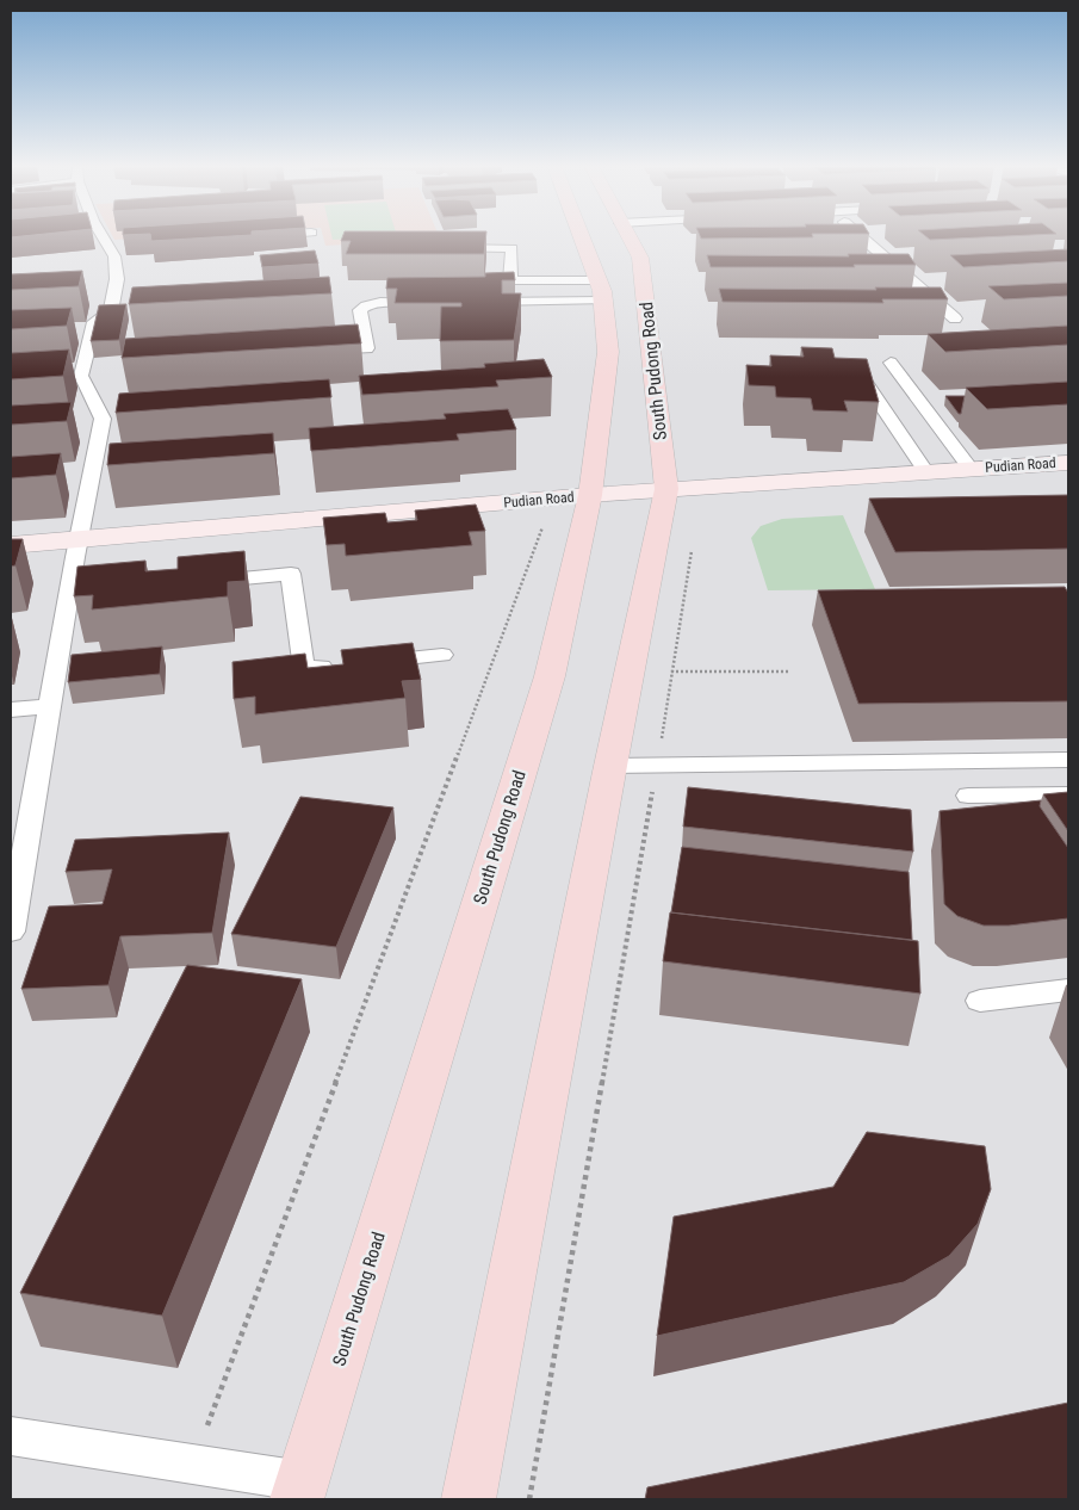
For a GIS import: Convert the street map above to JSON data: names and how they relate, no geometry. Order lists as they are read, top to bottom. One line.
{"streets":{"main road":["South Pudong Road"],"street":["Pudian Road"]},"crossings":[["South Pudong Road","Pudian Road"]]}
